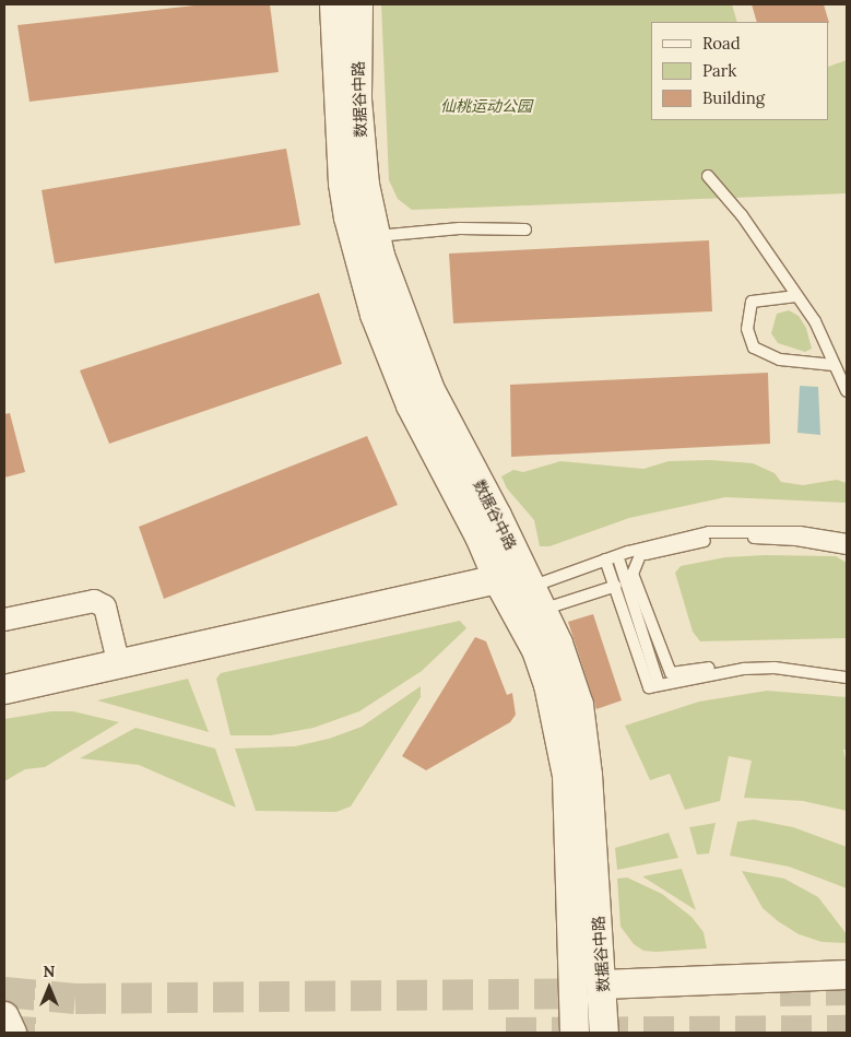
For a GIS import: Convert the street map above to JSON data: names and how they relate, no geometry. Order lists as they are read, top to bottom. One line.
{"streets":{"street":["数据谷中路"]},"parks":["仙桃运动公园"],"legend":["Road","Park","Building"],"north":"top"}
